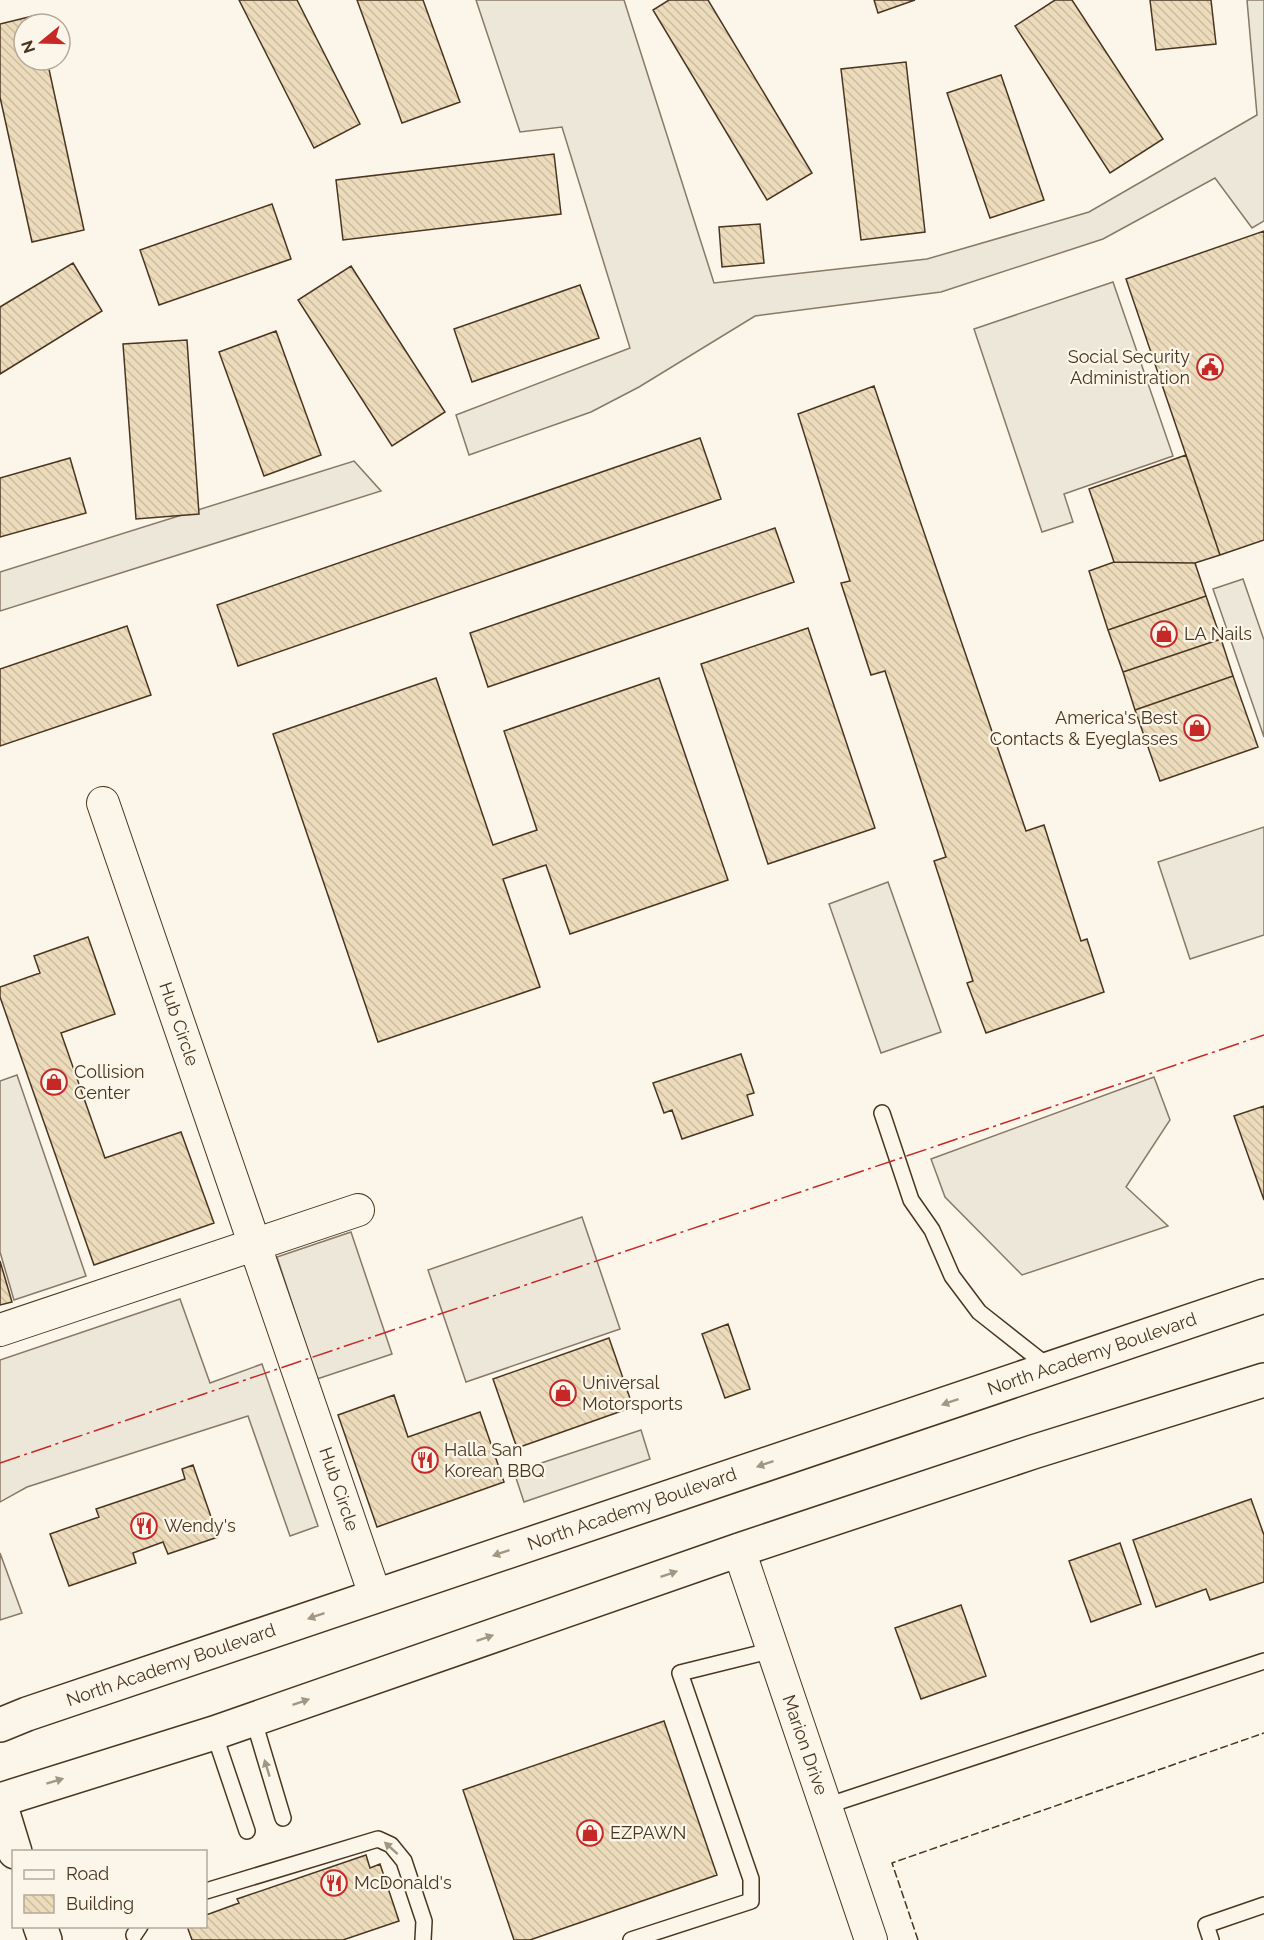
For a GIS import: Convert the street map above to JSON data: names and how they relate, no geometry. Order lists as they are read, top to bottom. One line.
{"streets":{"main road":["North Academy Boulevard"],"street":["Hub Circle","Marion Drive"]},"crossings":[["Hub Circle","North Academy Boulevard"]],"places":{"public building":["Social Security Administration"],"shop":["LA Nails","America's Best Contacts & Eyeglasses","Collision Center","Universal Motorsports","EZPAWN"],"restaurant":["Halla San Korean BBQ","Wendy's","McDonald's"]},"legend":["Road","Building"],"north":"left"}
